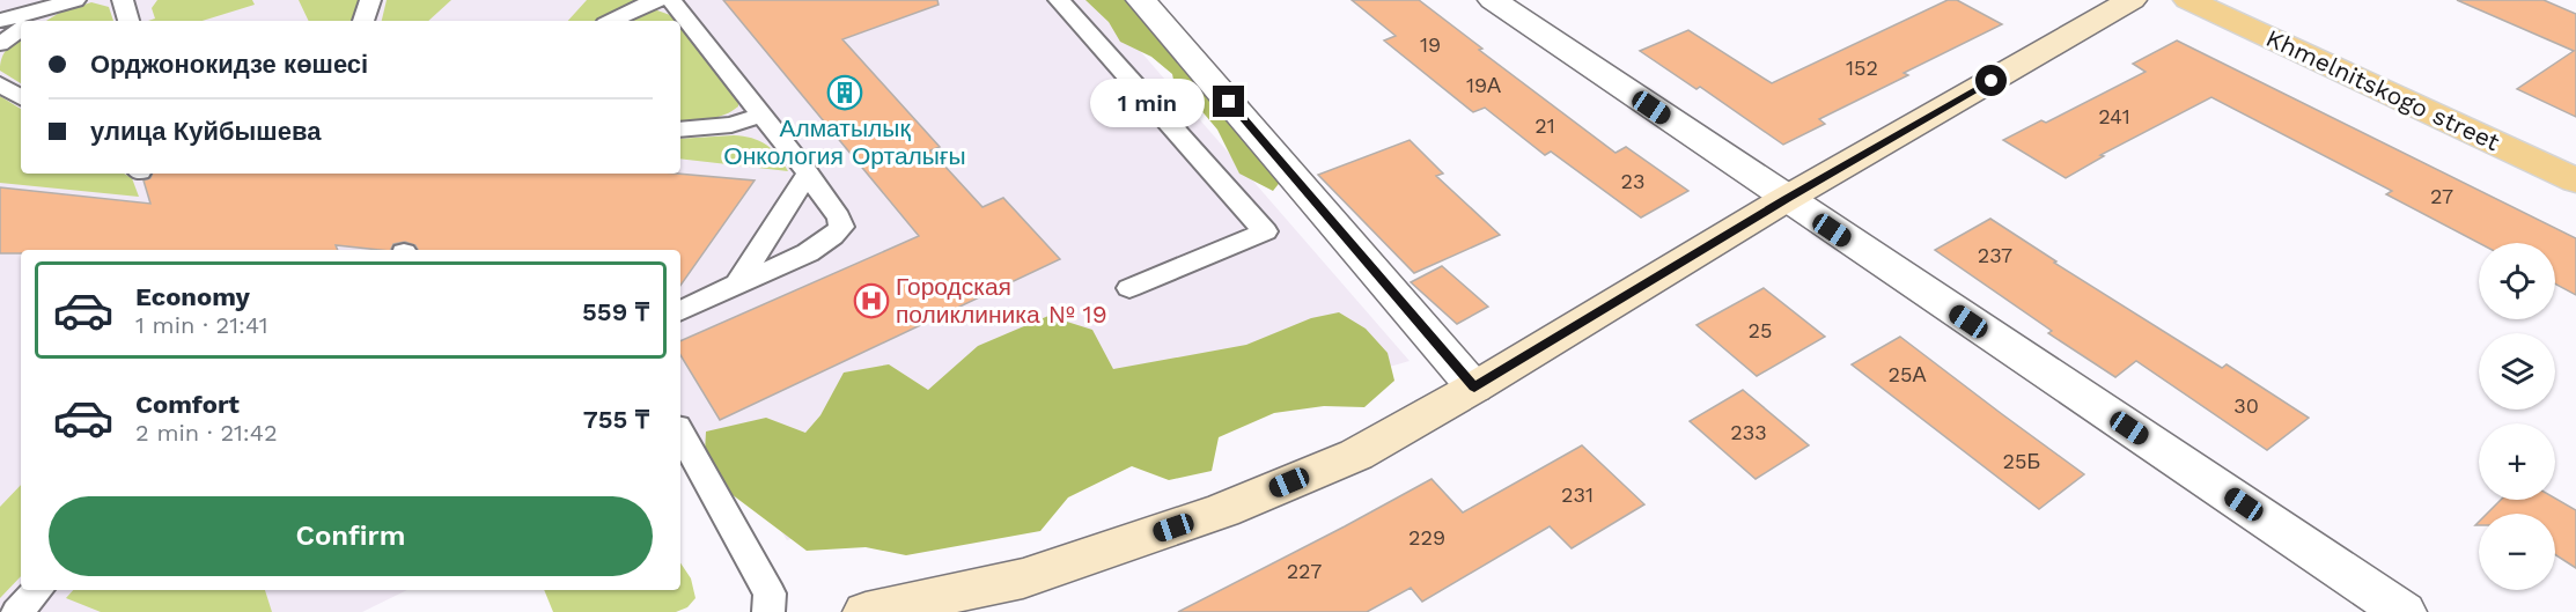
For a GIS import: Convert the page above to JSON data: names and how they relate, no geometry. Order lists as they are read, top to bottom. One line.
{"streets":{"main road":["Khmelnitskogo street"]},"places":{"building":["Алматылық Онкология Орталығы"],"hospital":["Городская поликлиника № 19"]},"house_numbers":["19","152","19А","241","21","23","27","237","25","25А","30","233","25Б","231","229","227"],"page":{"banner":["Орджонокидзе көшесі","улица Куйбышева"],"bubble":"1 min","map_buttons":["+","−"],"list":[{"name":"Economy","note":"1 min · 21:41","value":"559 ₸"},{"name":"Comfort","note":"2 min · 21:42","value":"755 ₸"}],"buttons":"Confirm"}}
